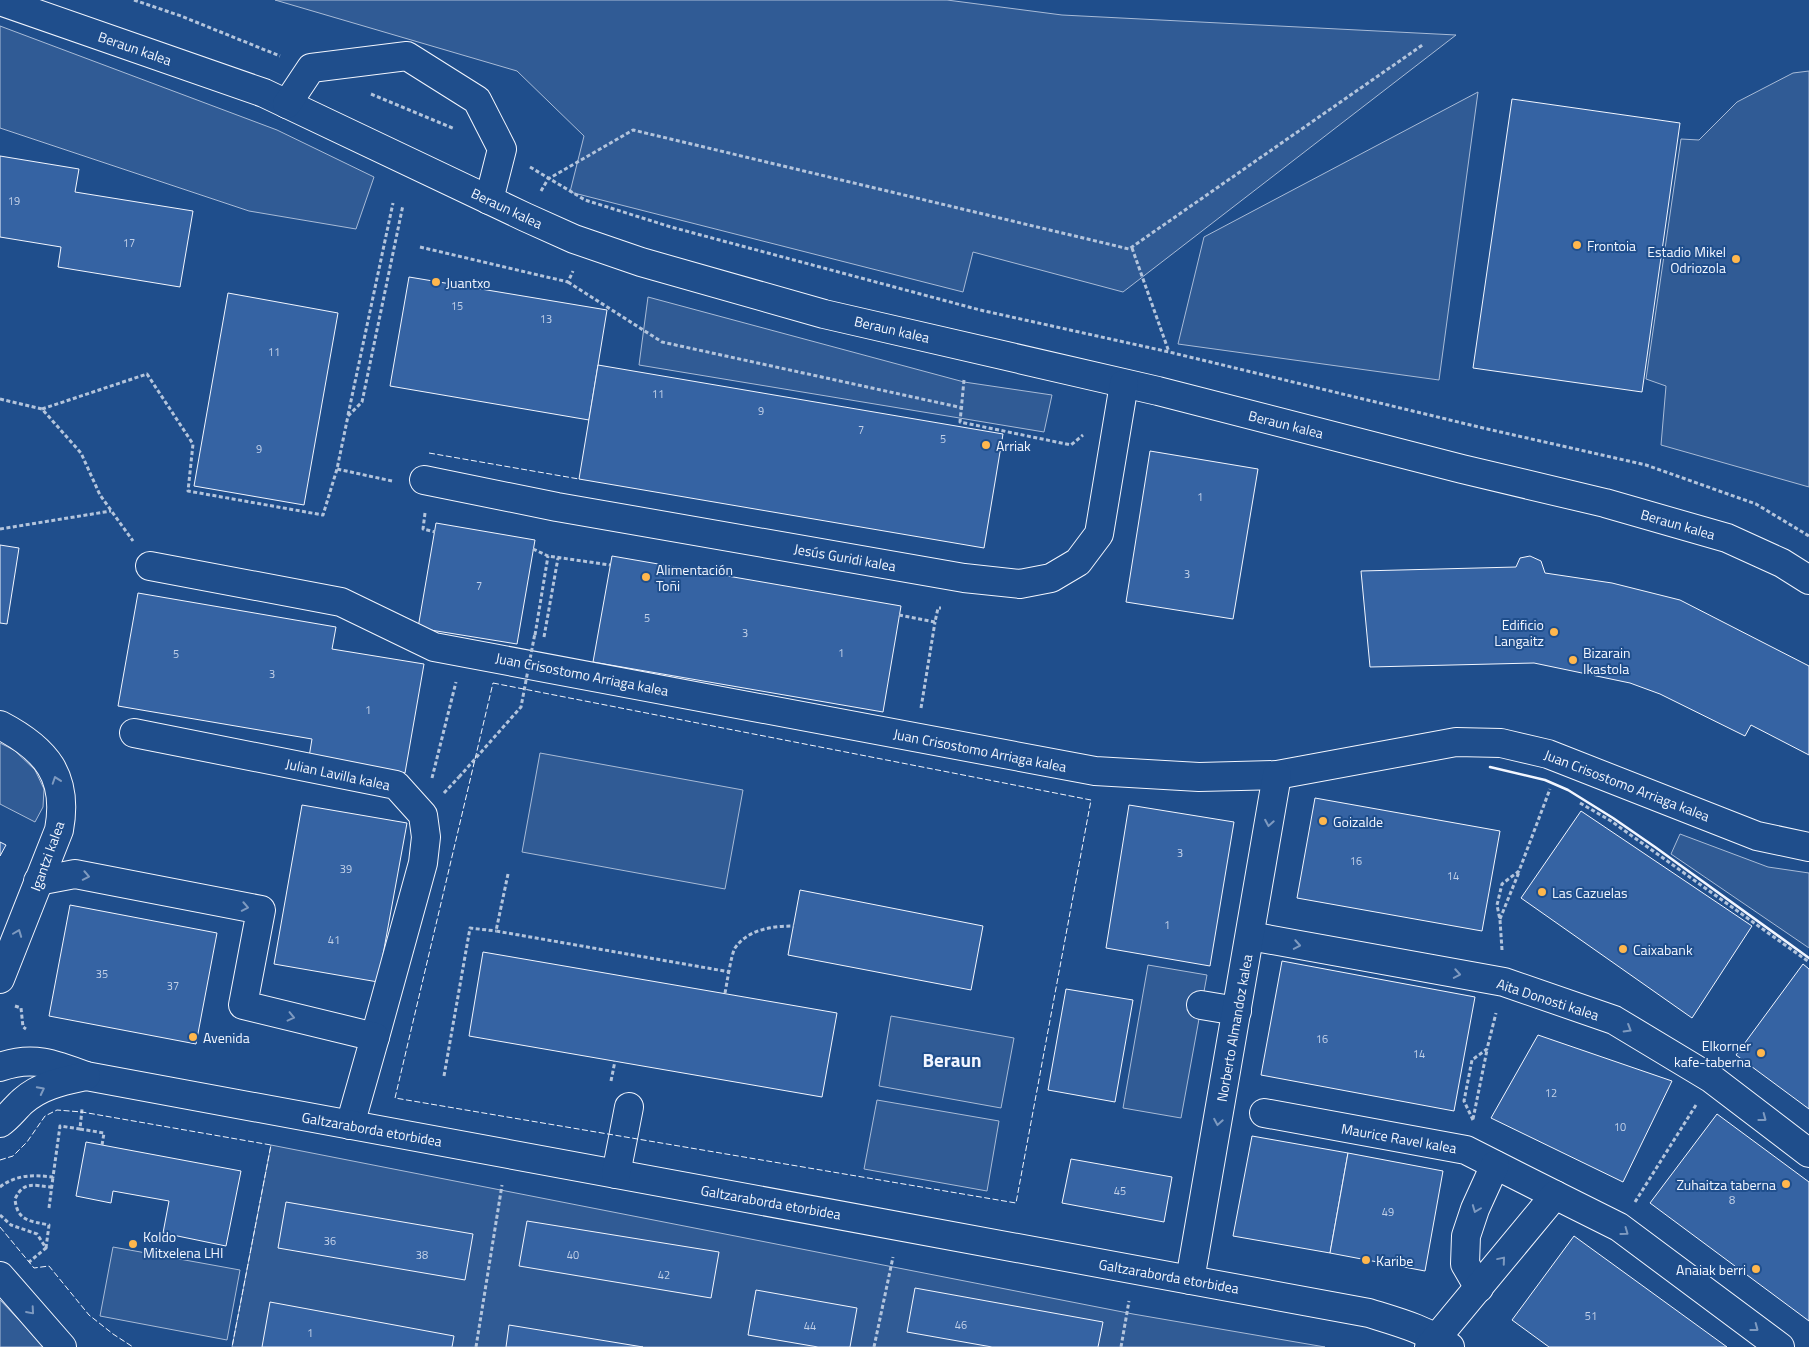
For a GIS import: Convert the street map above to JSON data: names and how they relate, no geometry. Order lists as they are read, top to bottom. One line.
{"streets":{"street":["Beraun kalea","Jesús Guridi kalea","Juan Crisostomo Arriaga kalea","Julian Lavilla kalea","Igantzi kalea","Aita Donosti kalea","Norberto Almandoz kalea","Galtzaraborda etorbidea","Maurice Ravel kalea"]},"crossings":[["Beraun kalea","Jesús Guridi kalea"],["Juan Crisostomo Arriaga kalea","Norberto Almandoz kalea"],["Aita Donosti kalea","Norberto Almandoz kalea"],["Norberto Almandoz kalea","Galtzaraborda etorbidea"]],"one_way":["Igantzi kalea","Aita Donosti kalea","Norberto Almandoz kalea"],"districts":["Beraun"],"places":["Frontoia","Estadio Mikel Odriozola","Juantxo","Arriak","Alimentación Toñi","Edificio Langaitz","Bizarain Ikastola","Goizalde","Las Cazuelas","Caixabank","Avenida","Elkorner kafe-taberna","Zuhaitza taberna","Koldo Mitxelena LHI","Karibe","Anaiak berri"],"house_numbers":["19","17","15","13","11","11","9","7","5","9","1","3","7","5","3","1","5","3","1","3","16","39","14","1","41","35","37","16","14","12","10","45","8","49","36","38","40","42","51","46","44","1"]}
